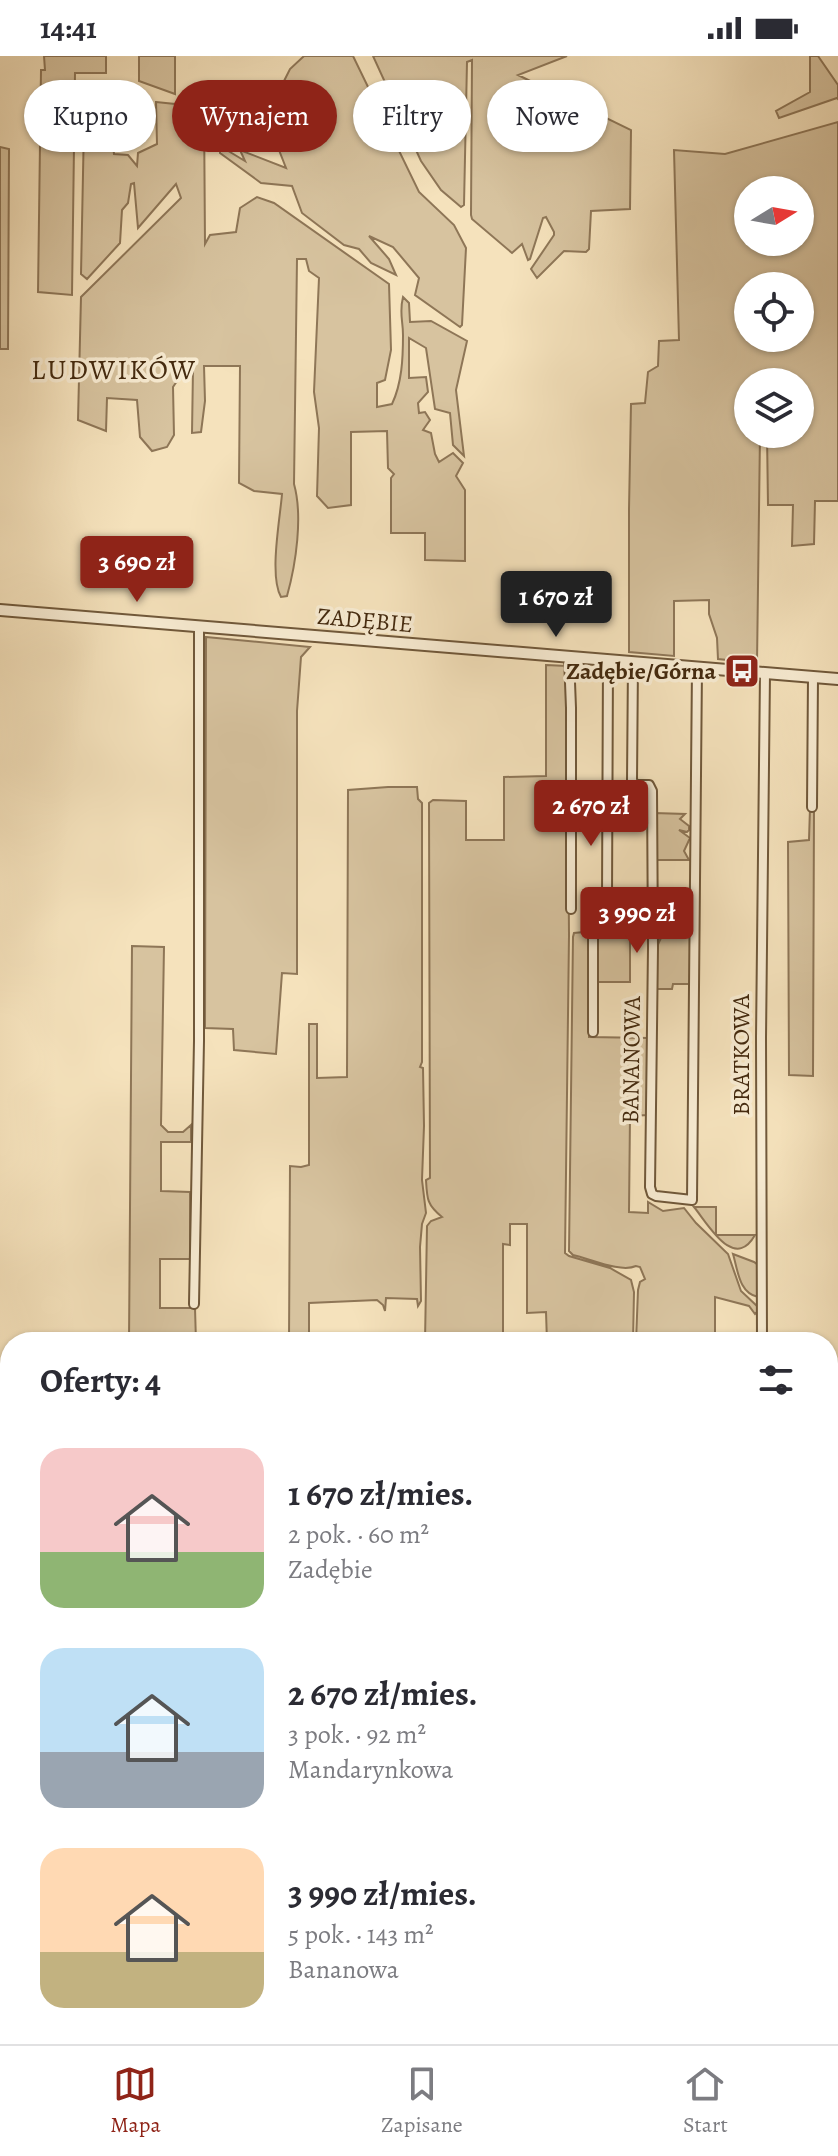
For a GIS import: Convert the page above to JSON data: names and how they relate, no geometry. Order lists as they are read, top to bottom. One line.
{"streets":{"street":["ZADĘBIE","BRATKOWA","BANANOWA"]},"crossings":[["ZADĘBIE","BRATKOWA"],["ZADĘBIE","BANANOWA"]],"districts":["LUDWIKÓW"],"places":{"bus stop":["Zadębie/Górna"]},"north":"right","page":{"status":"14:41","chip":["Kupno","Wynajem","Filtry","Nowe"],"price":["3 690 zł","1 670 zł","2 670 zł","3 990 zł"],"heading":"Oferty: 4","list":[{"name":"1 670 zł/mies.","note":"2 pok. · 60 m² · Zadębie"},{"name":"2 670 zł/mies.","note":"3 pok. · 92 m² · Mandarynkowa"},{"name":"3 990 zł/mies.","note":"5 pok. · 143 m² · Bananowa"}],"tabs":["Mapa","Zapisane","Start"]}}
